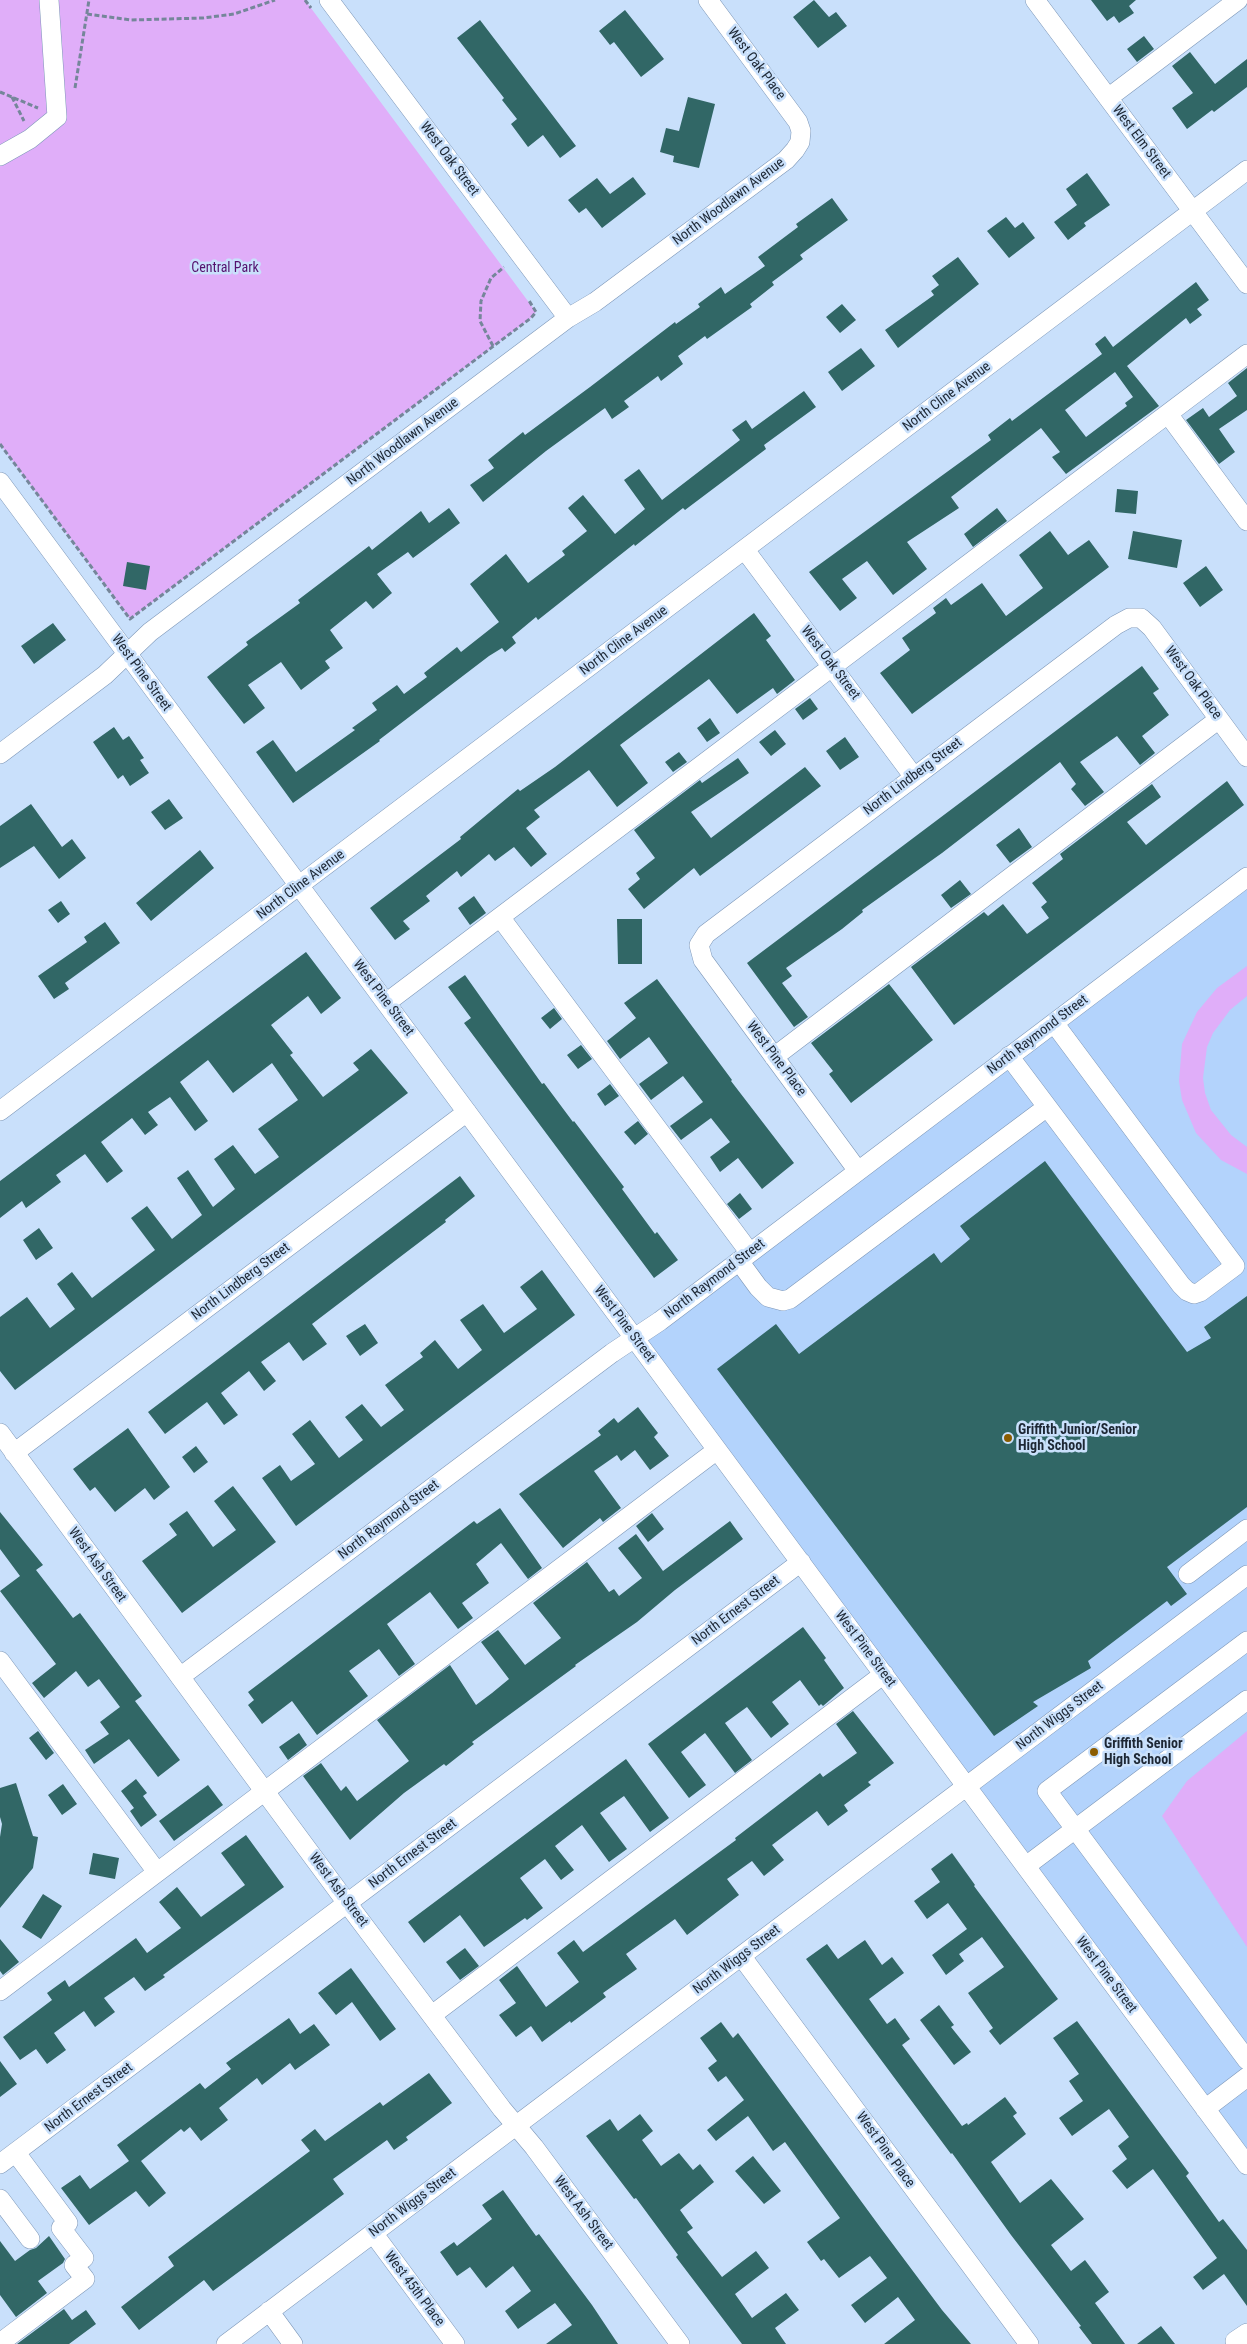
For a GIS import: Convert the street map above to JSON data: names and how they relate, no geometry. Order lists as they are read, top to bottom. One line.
{"streets":{"street":["West Oak Place","West Elm Street","West Oak Street","North Woodlawn Avenue","North Cline Avenue","West Pine Street","North Lindberg Street","North Raymond Street","West Pine Place","West Ash Street","North Ernest Street","North Wiggs Street","West 45th Place"]},"crossings":[["West Oak Place","North Woodlawn Avenue"],["West Oak Place","North Lindberg Street"],["West Elm Street","North Cline Avenue"],["West Oak Street","North Woodlawn Avenue"],["West Oak Street","North Cline Avenue"],["West Oak Street","North Lindberg Street"],["North Woodlawn Avenue","West Pine Street"],["North Cline Avenue","West Pine Street"],["West Pine Street","North Lindberg Street"],["West Pine Street","North Raymond Street"],["West Pine Street","North Ernest Street"],["West Pine Street","North Wiggs Street"],["North Lindberg Street","West Pine Place"],["North Lindberg Street","West Ash Street"],["North Raymond Street","West Pine Place"],["North Raymond Street","West Ash Street"],["West Pine Place","North Wiggs Street"],["West Ash Street","North Ernest Street"],["West Ash Street","North Wiggs Street"],["North Wiggs Street","West 45th Place"]],"parks":["Central Park"],"places":["Griffith Junior/Senior High School","Griffith Senior High School"]}
